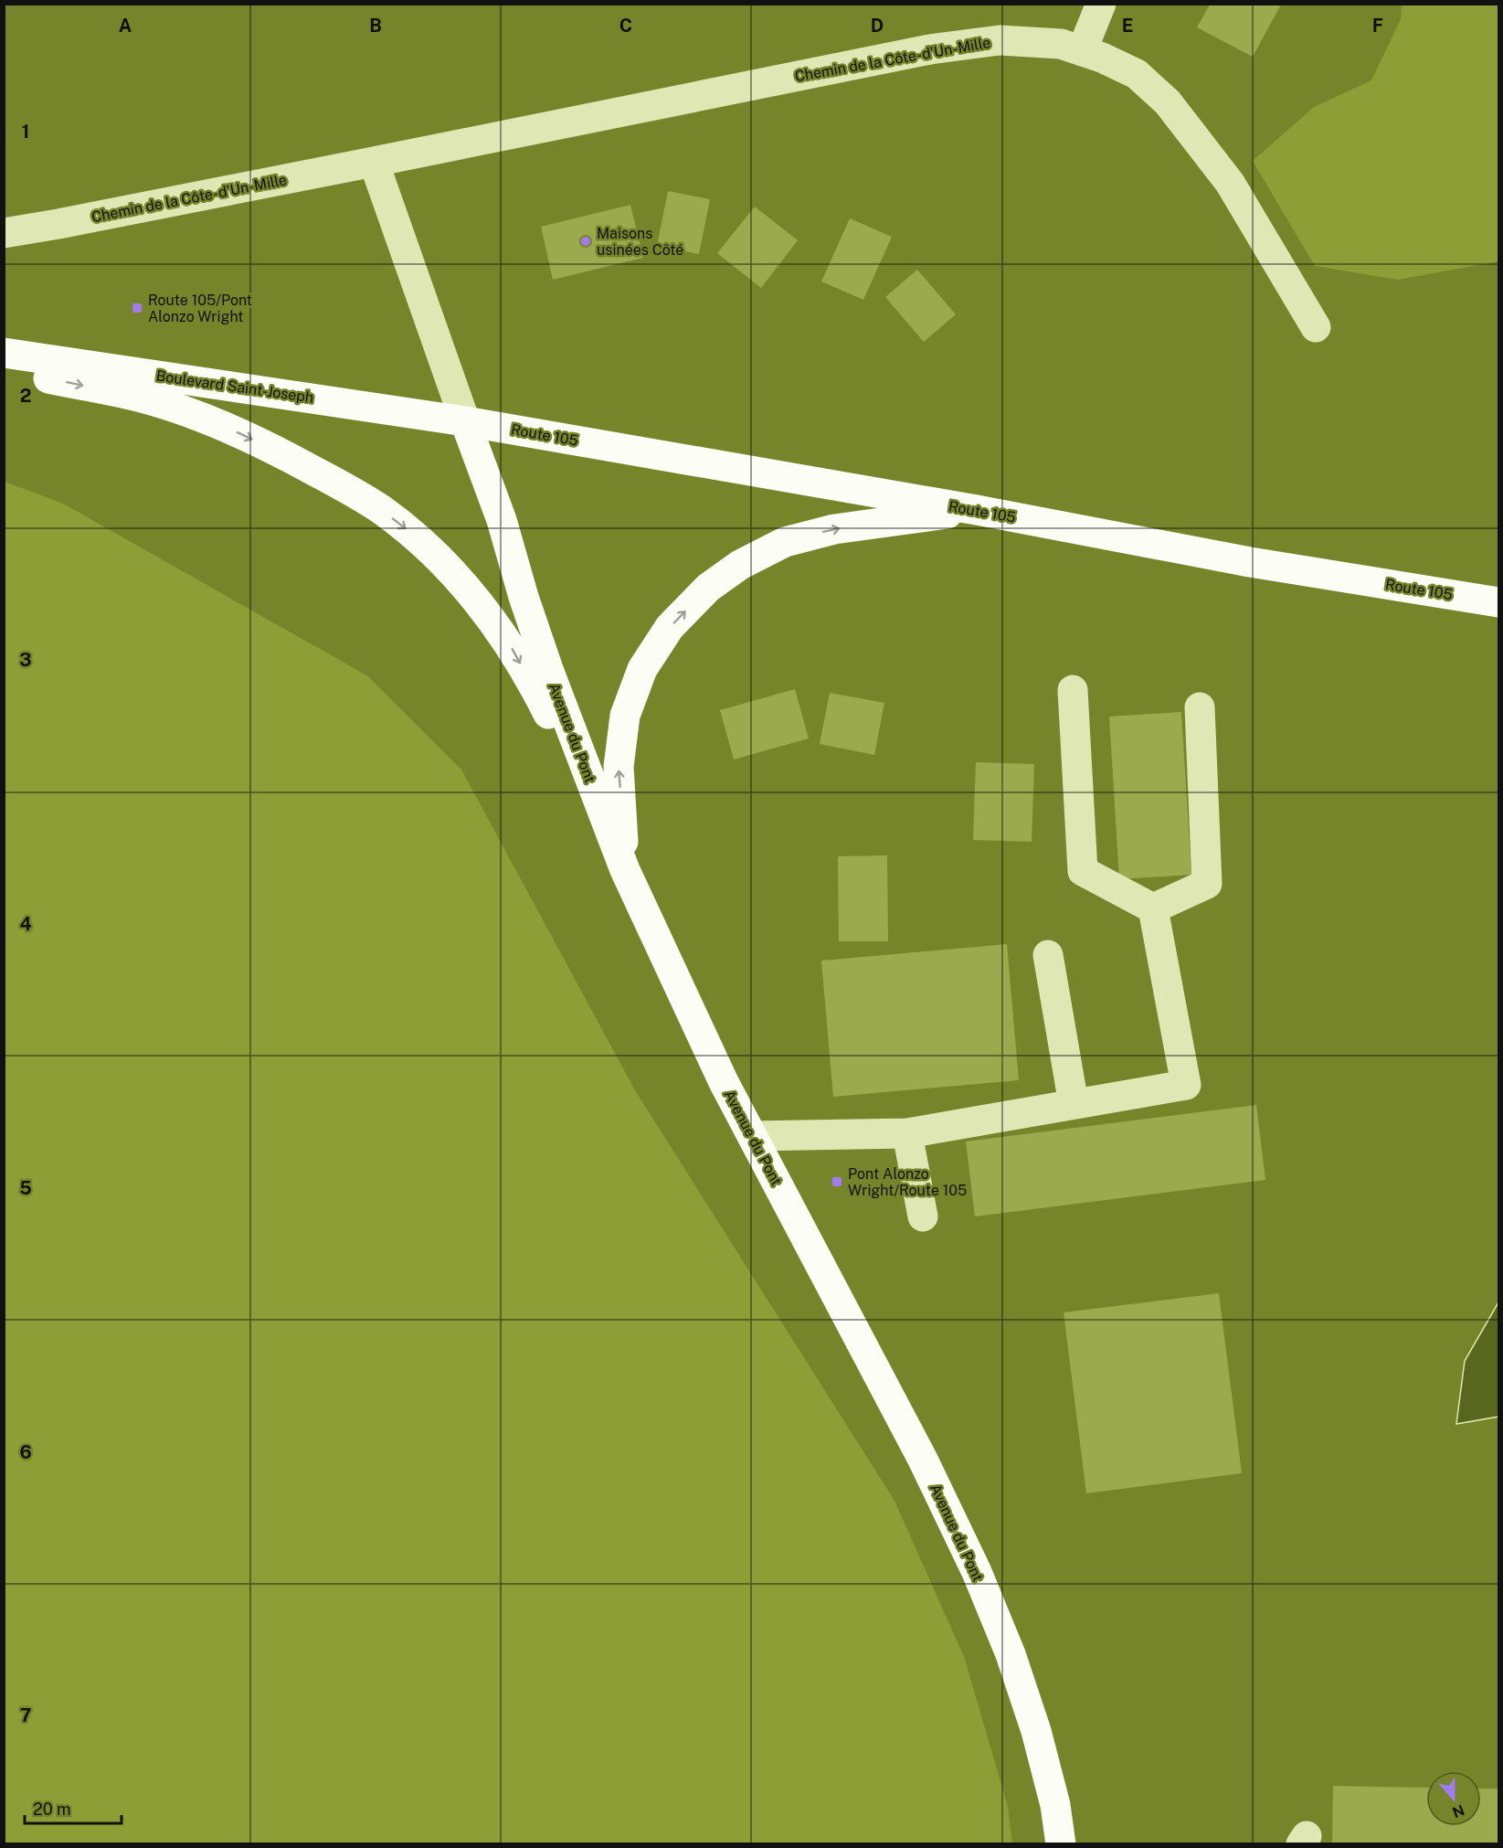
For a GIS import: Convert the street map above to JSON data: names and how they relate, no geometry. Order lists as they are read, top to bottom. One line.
{"streets":{"main road":["Boulevard Saint-Joseph","Route 105","Avenue du Pont"],"street":["Chemin de la Côte-d'Un-Mille"]},"crossings":[["Boulevard Saint-Joseph","Route 105"],["Boulevard Saint-Joseph","Avenue du Pont"],["Route 105","Avenue du Pont"]],"places":{"other":["Maisons usinées Côté"],"transit":["Route 105/Pont Alonzo Wright","Pont Alonzo Wright/Route 105"]},"scale_bar":"20 m","north":"bottom","grid":{"columns":["A","B","C","D","E","F"],"rows":["1","2","3","4","5","6","7"]}}
